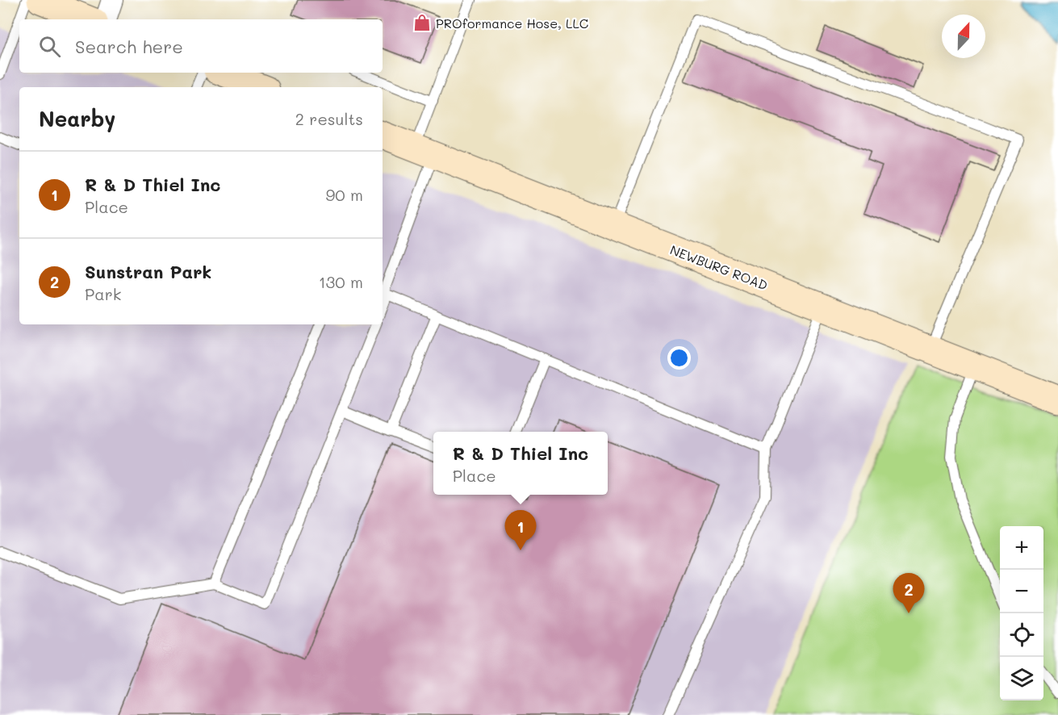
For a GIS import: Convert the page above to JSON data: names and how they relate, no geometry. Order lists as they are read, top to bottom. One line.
{"streets":{"main road":["NEWBURG ROAD"]},"places":{"shop":["PROformance Hose, LLC"]},"north":"top","page":{"search":"Search here","heading":["Nearby","2 results"],"list":[{"mark":"1","name":"R & D Thiel Inc","note":"Place","value":"90 m"},{"mark":"2","name":"Sunstran Park","note":"Park","value":"130 m"}],"popup":["R & D Thiel Inc","Place"],"pins":["1","2"],"map_buttons":["+","−"]}}
